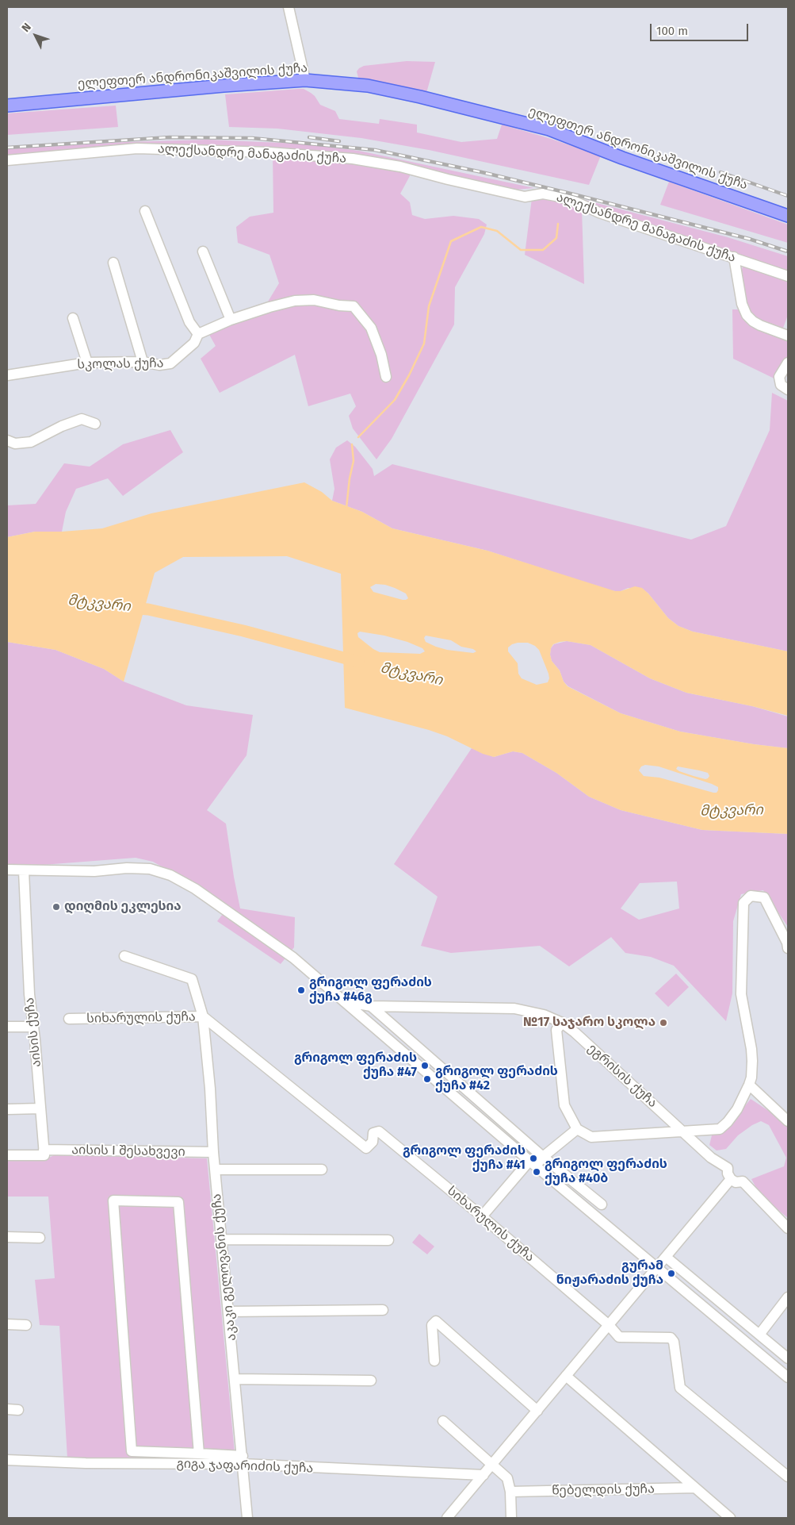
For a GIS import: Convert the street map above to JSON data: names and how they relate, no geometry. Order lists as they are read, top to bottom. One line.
{"streets":{"main road":["ელეფთერ ანდრონიკაშვილის ქუჩა"],"street":["ალექსანდრე მანაგაძის ქუჩა","სკოლას ქუჩა","სიხარულის ქუჩა","აისის ქუჩა","ეგრისის ქუჩა","აისის I შესახვევი","აკაკი გელოვანის ქუჩა","გიგა ჯაფარიძის ქუჩა","წებელდის ქუჩა"]},"crossings":[["სიხარულის ქუჩა","აკაკი გელოვანის ქუჩა"],["აისის ქუჩა","აისის I შესახვევი"],["აისის I შესახვევი","აკაკი გელოვანის ქუჩა"],["აკაკი გელოვანის ქუჩა","გიგა ჯაფარიძის ქუჩა"]],"water":["მტკვარი"],"places":["დიღმის ეკლესია","გრიგოლ ფერაძის ქუჩა #46გ","№17 საჯარო სკოლა","გრიგოლ ფერაძის ქუჩა #47","გრიგოლ ფერაძის ქუჩა #42","გრიგოლ ფერაძის ქუჩა #41","გრიგოლ ფერაძის ქუჩა #40ბ","გურამ ნიჟარაძის ქუჩა"],"scale_bar":"100 m","north":"top left"}
